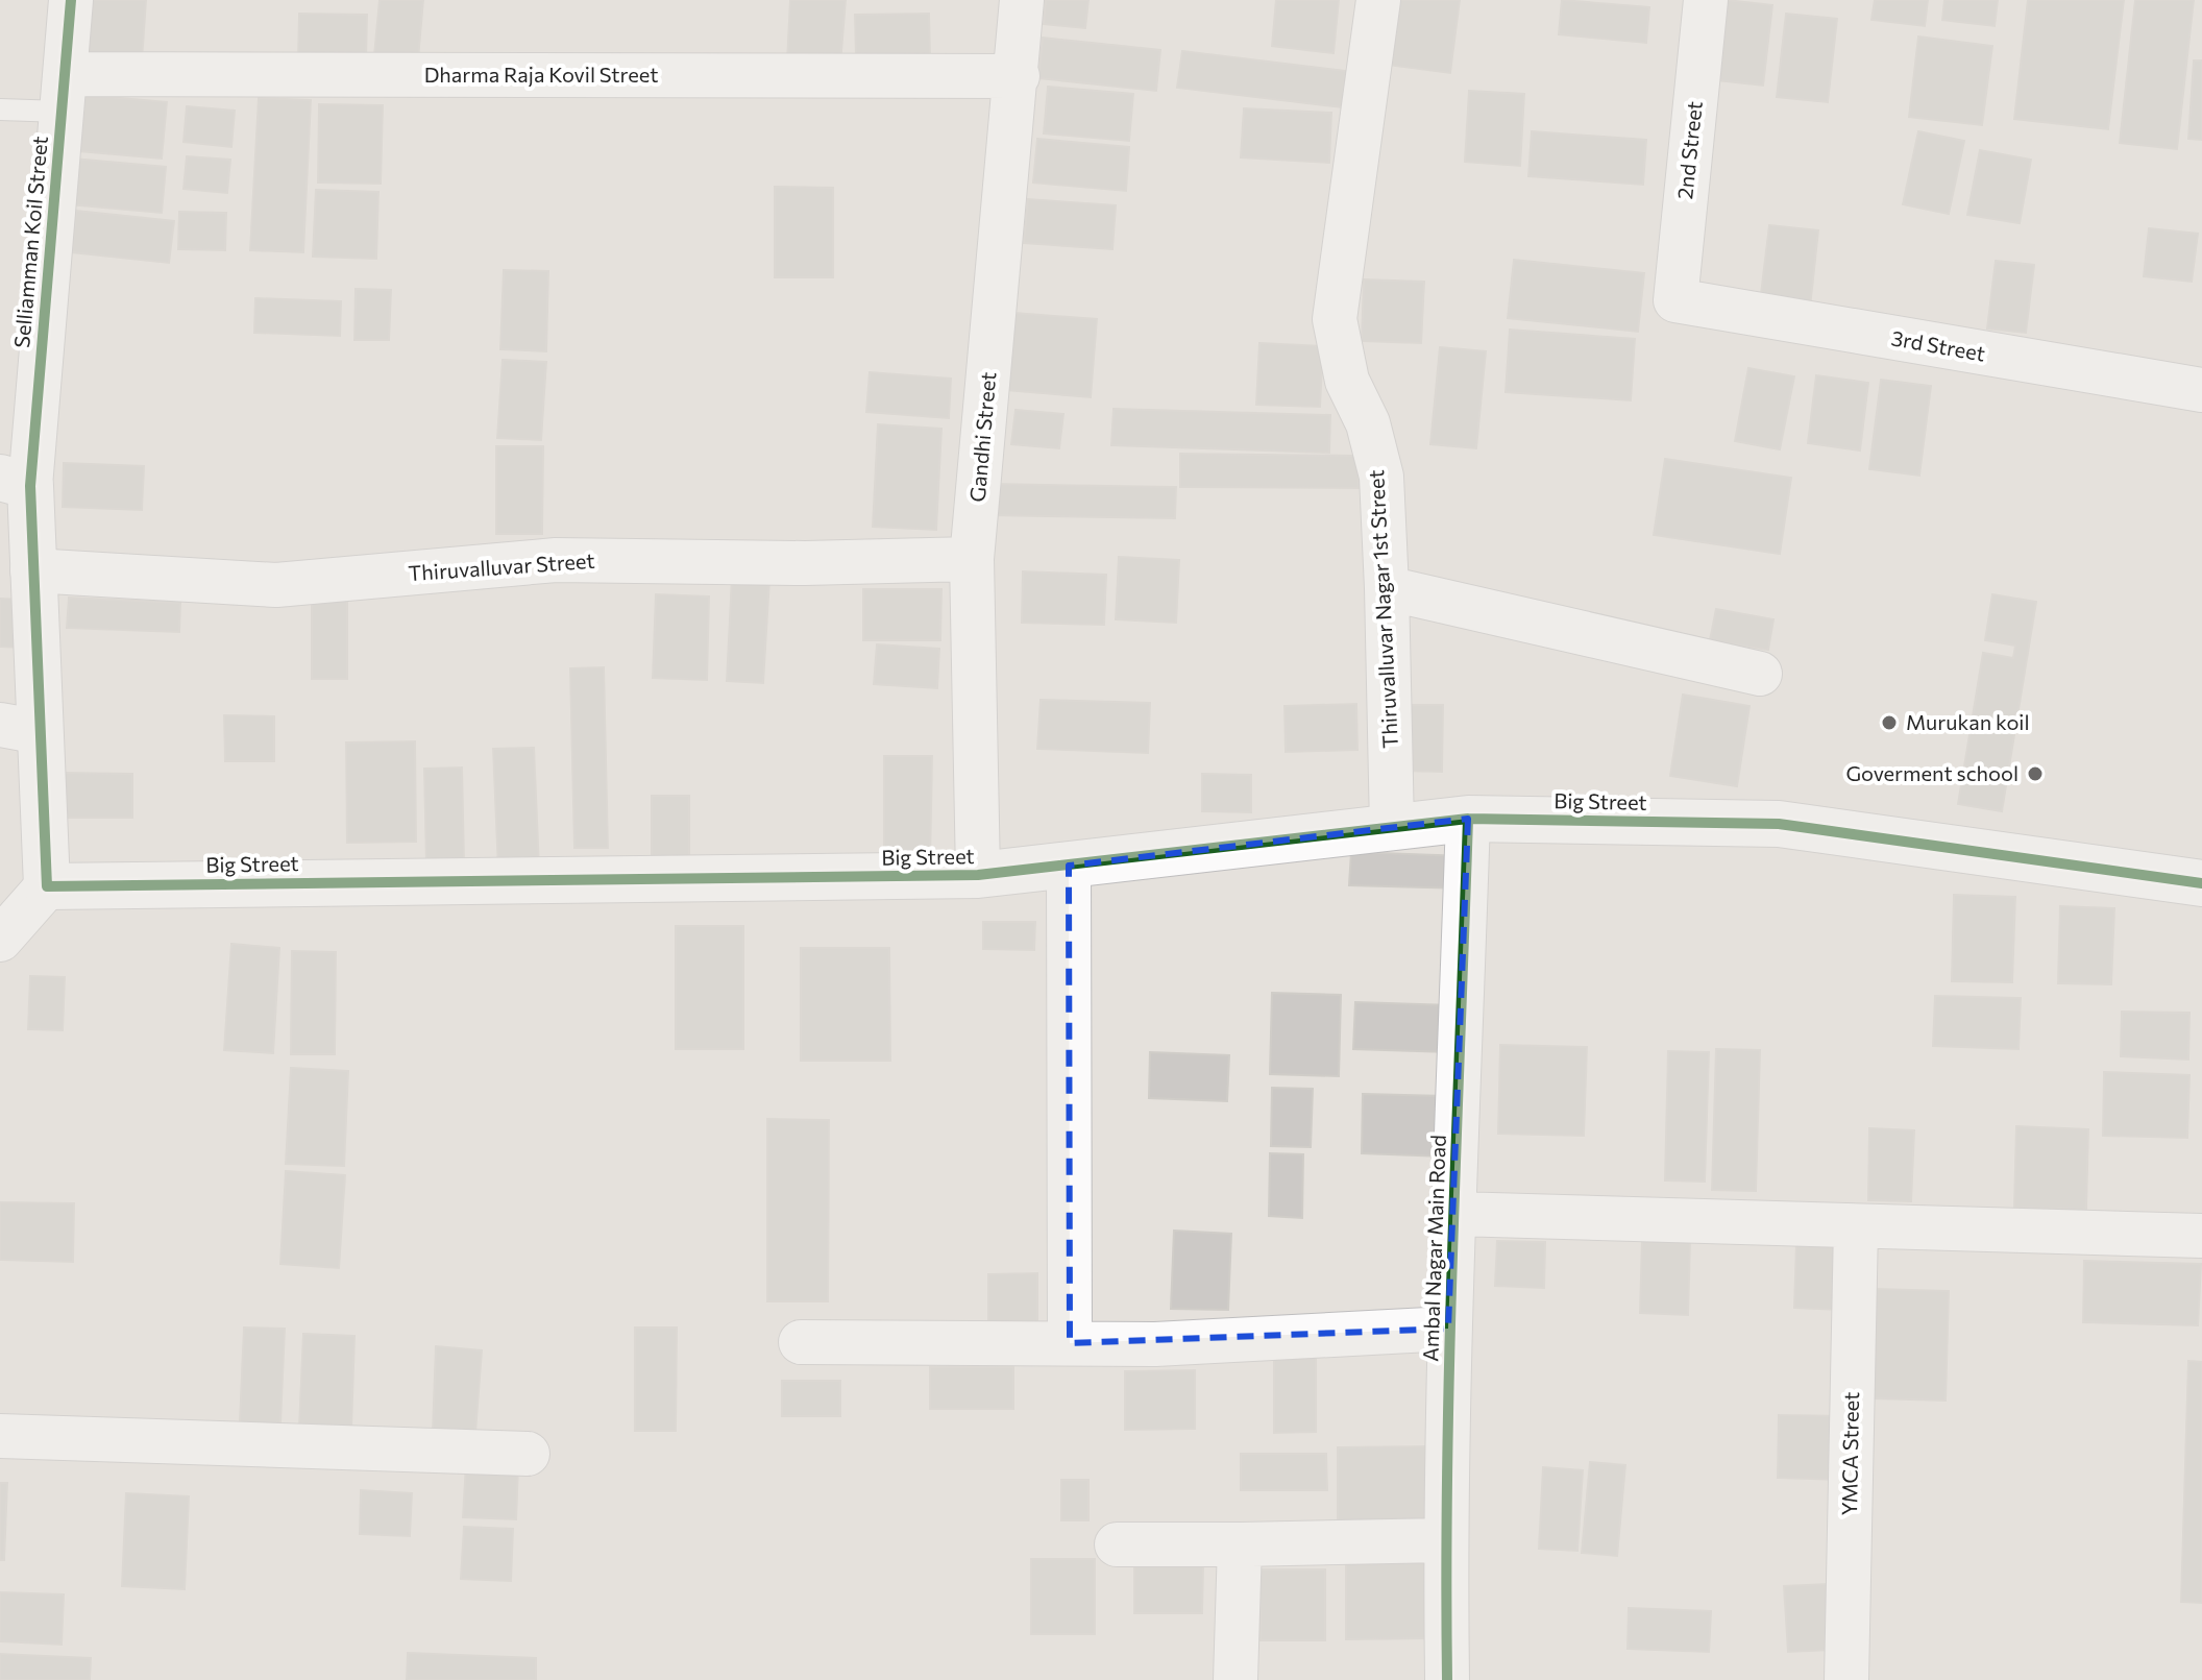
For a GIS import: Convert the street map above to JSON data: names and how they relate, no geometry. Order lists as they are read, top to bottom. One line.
{"streets":{"street":["Dharma Raja Kovil Street","2nd Street","Selliamman Koil Street","3rd Street","Gandhi Street","Thiruvalluvar Street","Thiruvalluvar Nagar 1st Street","Big Street","Ambal Nagar Main Road","YMCA Street"]},"crossings":[["Dharma Raja Kovil Street","Selliamman Koil Street"],["Dharma Raja Kovil Street","Gandhi Street"],["2nd Street","3rd Street"],["Gandhi Street","Thiruvalluvar Street"],["Gandhi Street","Big Street"],["Thiruvalluvar Nagar 1st Street","Big Street"],["Big Street","Ambal Nagar Main Road"]],"places":["Murukan koil","Goverment school"]}
